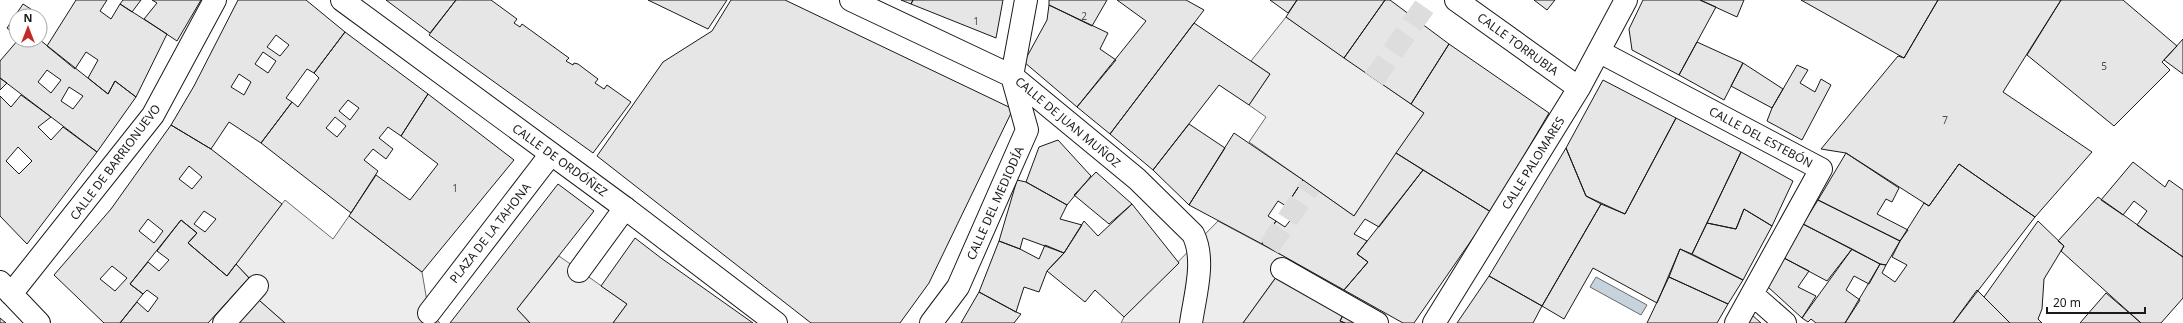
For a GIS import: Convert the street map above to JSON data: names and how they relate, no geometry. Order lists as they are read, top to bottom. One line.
{"streets":{"street":["CALLE TORRUBIA","CALLE DE JUAN MUÑOZ","CALLE DEL ESTEBÓN","CALLE DE ORDÓÑEZ","CALLE DE BARRIONUEVO","CALLE PALOMARES","CALLE DEL MEDIODÍA","PLAZA DE LA TAHONA"]},"crossings":[["CALLE TORRUBIA","CALLE PALOMARES"],["CALLE DE JUAN MUÑOZ","CALLE DEL MEDIODÍA"],["CALLE DEL ESTEBÓN","CALLE PALOMARES"],["CALLE DE ORDÓÑEZ","PLAZA DE LA TAHONA"]],"house_numbers":["2","1","5","7","1"],"scale_bar":"20 m","north":"top"}
